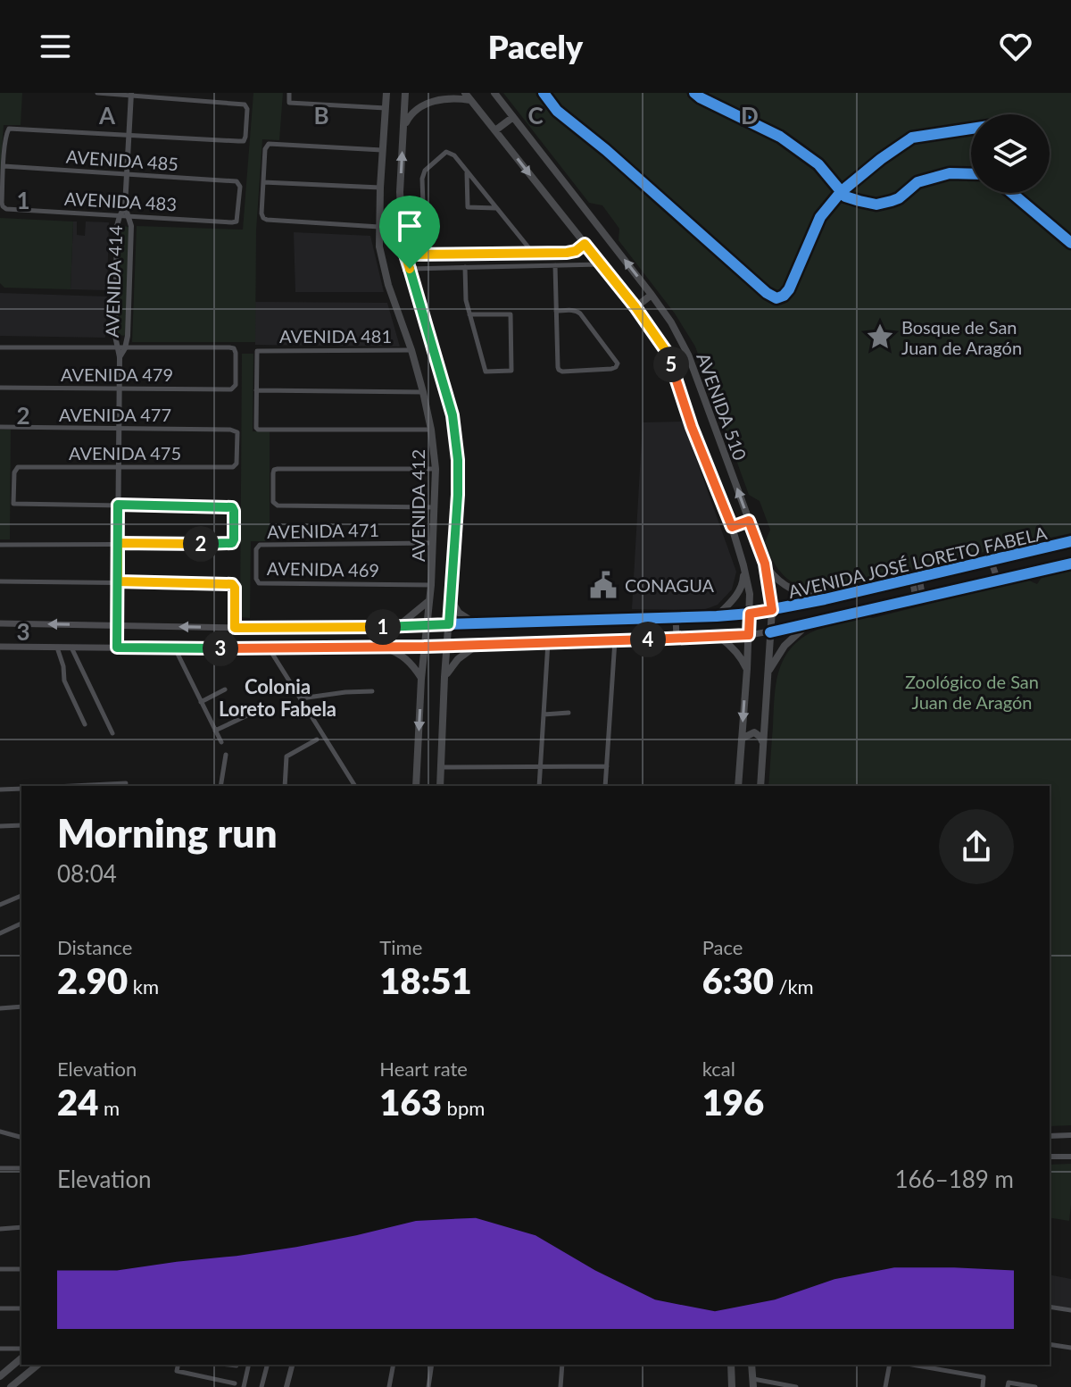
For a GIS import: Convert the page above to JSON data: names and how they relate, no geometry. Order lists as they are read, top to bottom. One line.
{"streets":{"main road":["AVENIDA 510","AVENIDA 412","AVENIDA JOSÉ LORETO FABELA"],"street":["AVENIDA 485","AVENIDA 483","AVENIDA 414","AVENIDA 481","AVENIDA 479","AVENIDA 477","AVENIDA 475","AVENIDA 471","AVENIDA 469"]},"crossings":[["AVENIDA 485","AVENIDA 483"],["AVENIDA 485","AVENIDA 414"],["AVENIDA 483","AVENIDA 414"],["AVENIDA 414","AVENIDA 479"],["AVENIDA 414","AVENIDA 477"],["AVENIDA 414","AVENIDA 475"],["AVENIDA 414","AVENIDA JOSÉ LORETO FABELA"],["AVENIDA 481","AVENIDA 412"],["AVENIDA 510","AVENIDA JOSÉ LORETO FABELA"],["AVENIDA 477","AVENIDA 475"],["AVENIDA 412","AVENIDA 471"],["AVENIDA 412","AVENIDA JOSÉ LORETO FABELA"],["AVENIDA 412","AVENIDA 469"],["AVENIDA 471","AVENIDA 469"]],"districts":["Colonia Loreto Fabela"],"parks":["Zoológico de San Juan de Aragón"],"places":{"place":["Bosque de San Juan de Aragón"],"public building":["CONAGUA"]},"page":{"header":"Pacely","pins":["5","2","1","4","3"],"heading":["Morning run","08:04"],"stats":[["Distance","2.90 km"],["Time","18:51"],["Pace","6:30 /km"],["Elevation","24 m"],["Heart rate","163 bpm"],["kcal","196"]],"chart":["Elevation","166–189 m"]},"grid":{"columns":["A","B","C","D"],"rows":["1","2","3"]}}
